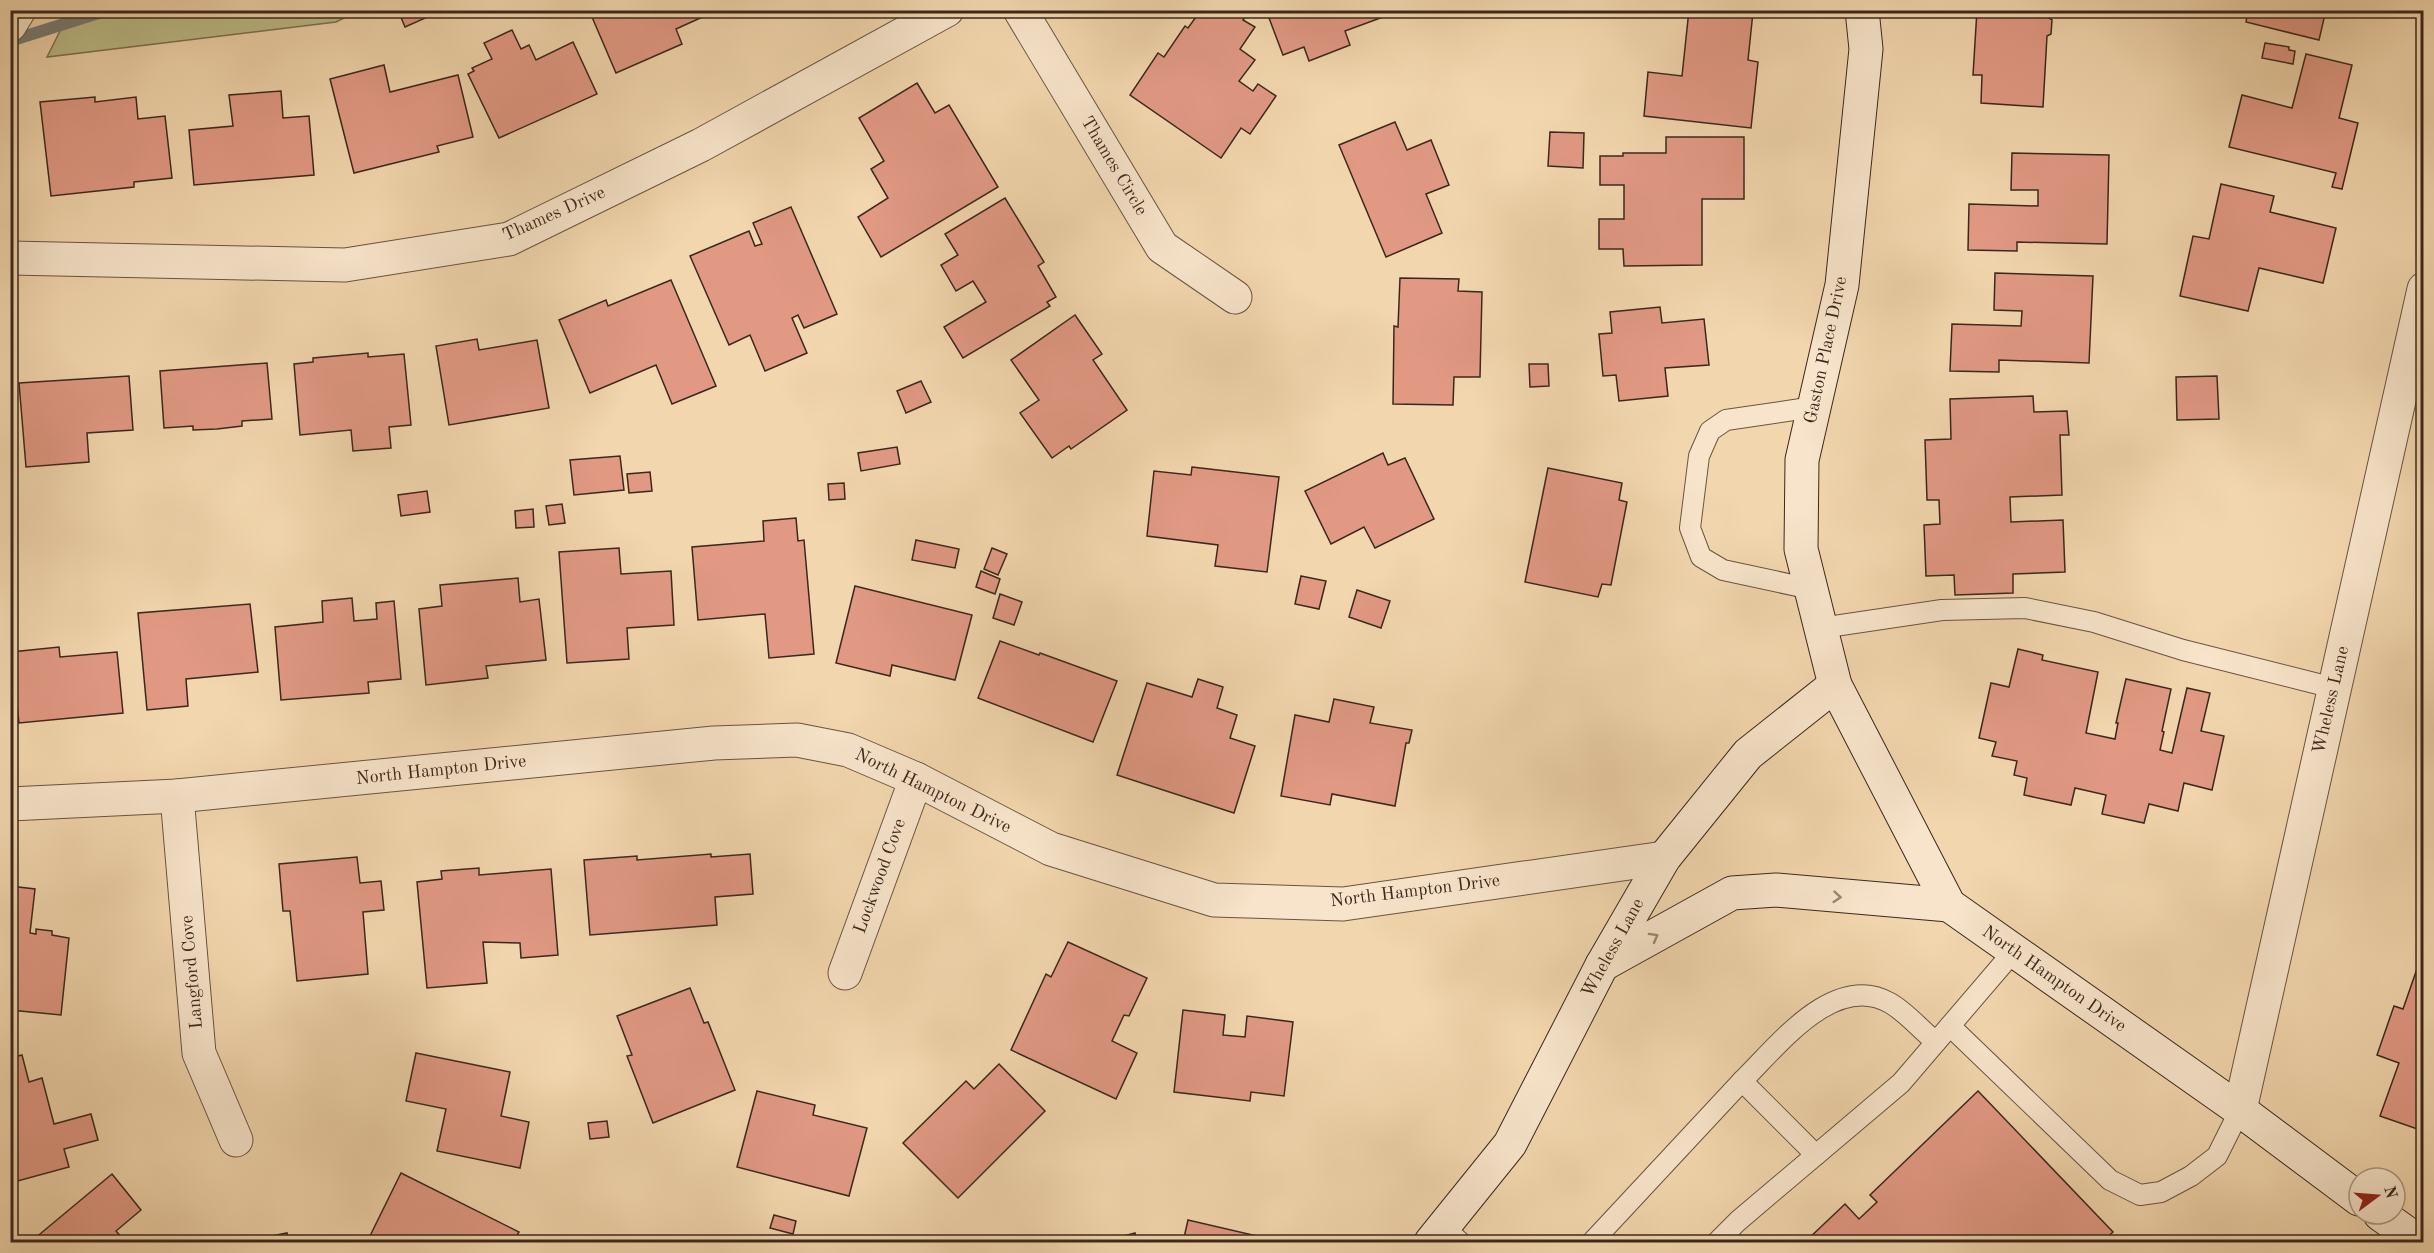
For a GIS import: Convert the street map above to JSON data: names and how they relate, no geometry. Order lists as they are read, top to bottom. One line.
{"streets":{"street":["Thames Circle","Thames Drive","Gaston Place Drive","Wheless Lane","North Hampton Drive","Lockwood Cove","Langford Cove"]},"crossings":[["Gaston Place Drive","Wheless Lane"],["Gaston Place Drive","North Hampton Drive"],["Wheless Lane","North Hampton Drive"],["North Hampton Drive","Lockwood Cove"],["North Hampton Drive","Langford Cove"]],"north":"right"}
